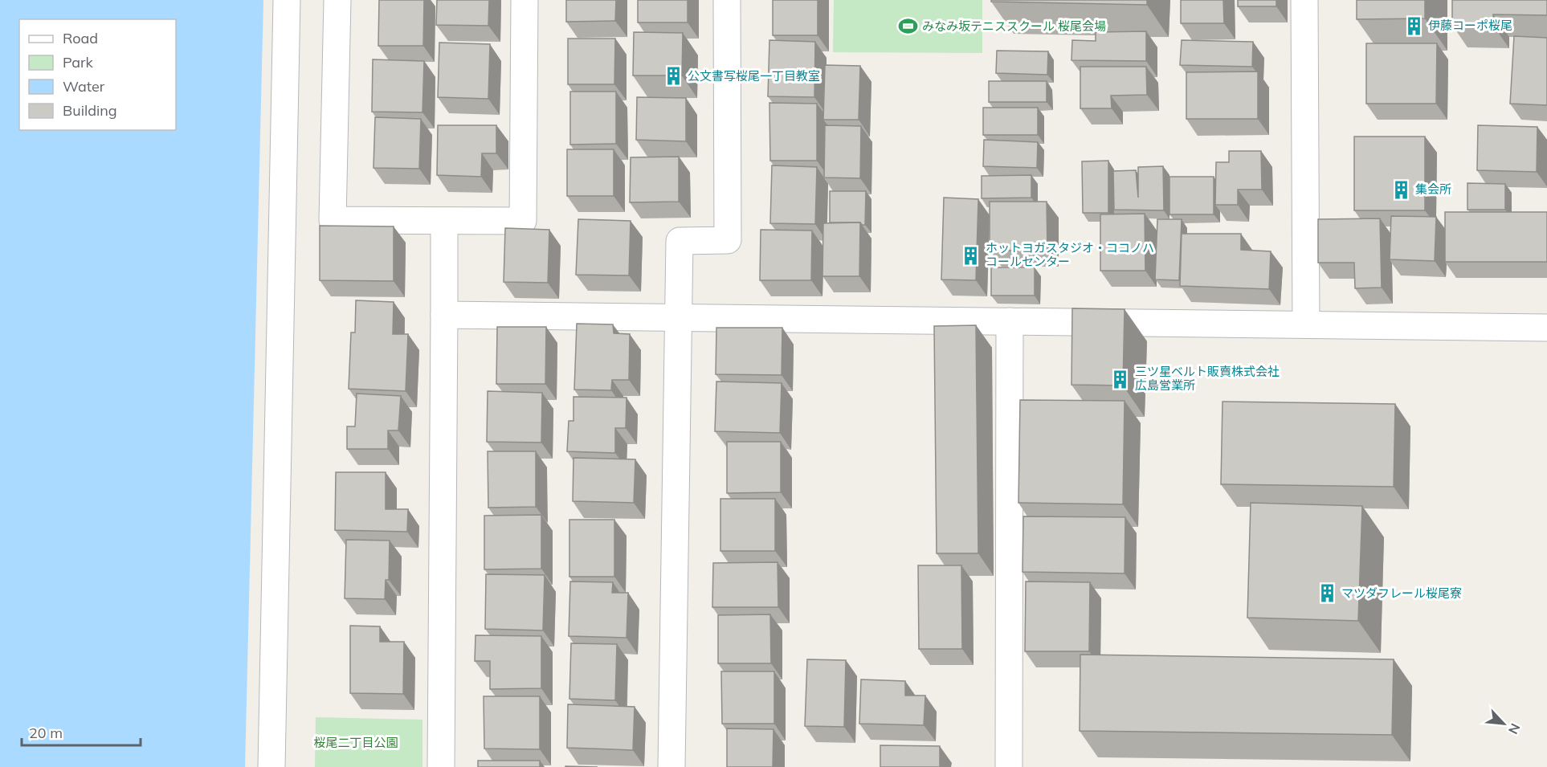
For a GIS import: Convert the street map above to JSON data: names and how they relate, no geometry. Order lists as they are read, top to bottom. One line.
{"parks":["桜尾二丁目公園"],"places":{"building":["伊藤コーポ桜尾","公文書写桜尾一丁目教室","集会所","ホットヨガスタジオ・ココノハ コールセンター","三ツ星ベルト販賣株式会社 広島営業所","マツダフレール桜尾寮"],"sports":["みなみ坂テニススクール 桜尾会場"]},"legend":["Road","Park","Water","Building"],"scale_bar":"20 m","north":"bottom right"}
